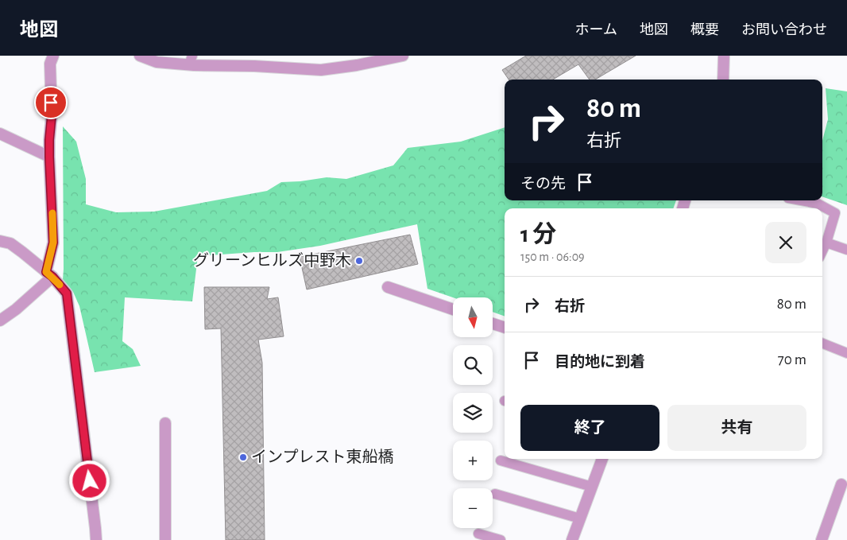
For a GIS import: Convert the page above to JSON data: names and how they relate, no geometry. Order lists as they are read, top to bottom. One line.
{"places":["グリーンヒルズ中野木","インプレスト東船橋"],"north":"bottom","page":{"header":"地図","nav":["ホーム","地図","概要","お問い合わせ"],"turn":["80 m","右折"],"then":"その先","heading":["1 分","150 m · 06:09"],"list":[{"name":"右折","value":"80 m"},{"name":"目的地に到着","value":"70 m"}],"map_buttons":["+","−"],"buttons":["終了","共有"]}}
